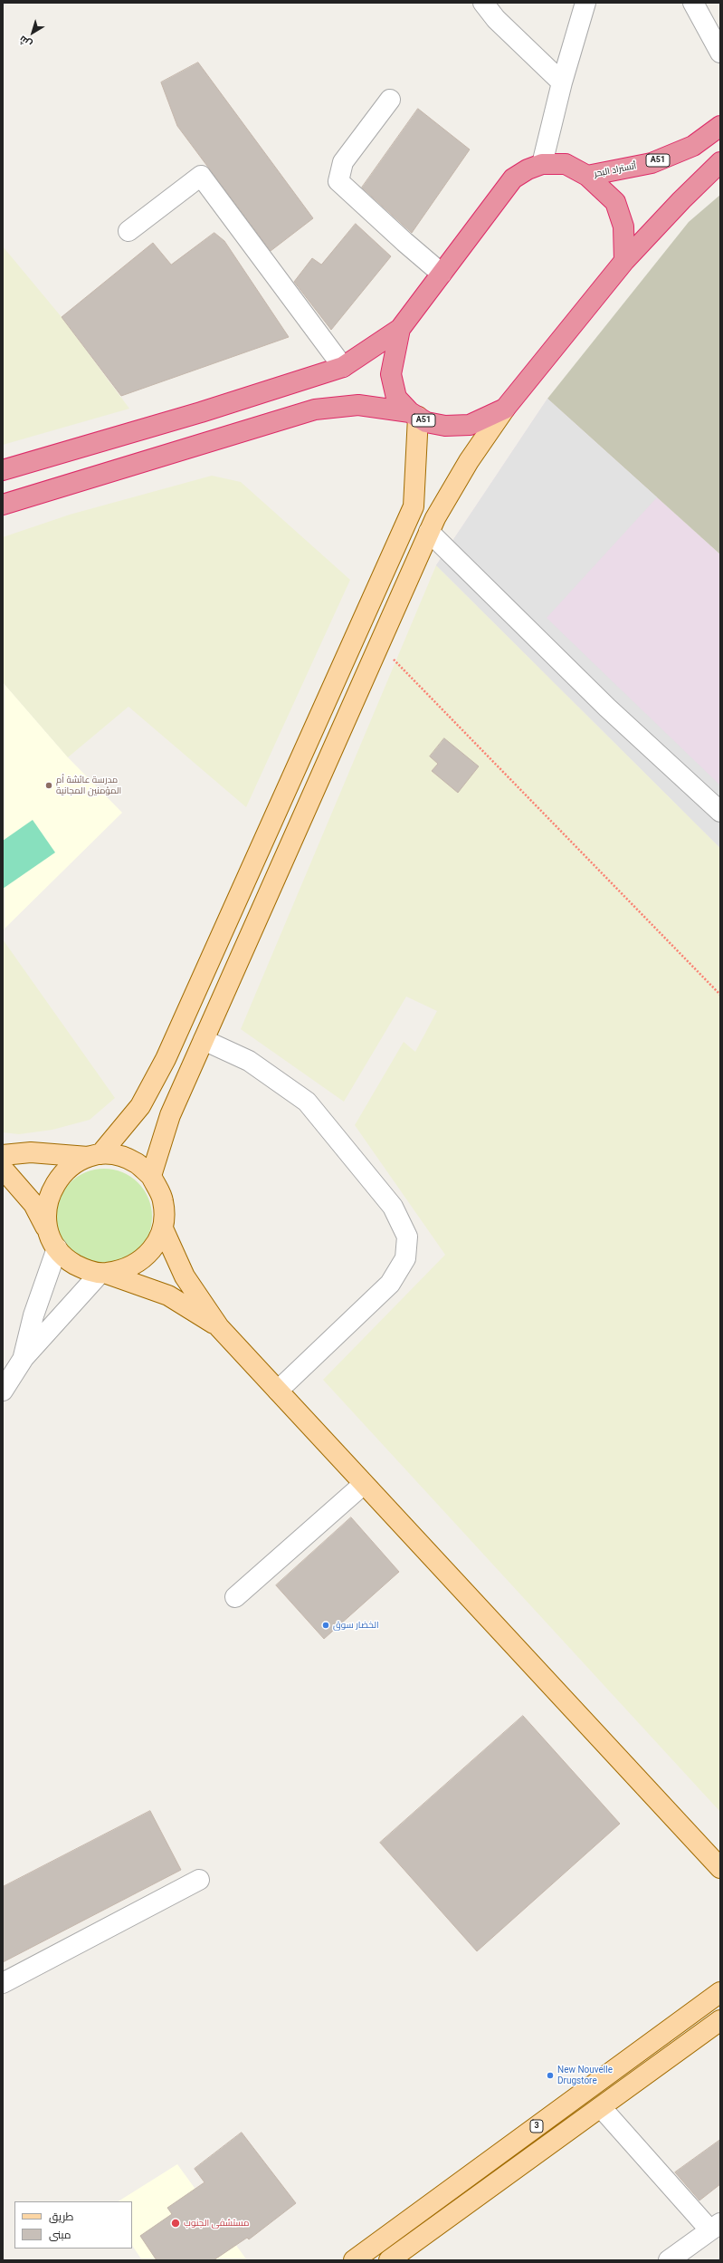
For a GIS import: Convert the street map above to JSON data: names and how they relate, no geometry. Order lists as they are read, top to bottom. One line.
{"streets":{"highway":["A51","أتستراد البحر"],"main road":["3"]},"crossings":[["A51","أتستراد البحر"]],"places":["مدرسة عائشة أم المؤمنين المجانية","الخضار سوق","New Nouvelle Drugstore","مستشفى الجنوب"],"legend":["طريق","مبنى"],"north":"bottom left"}
